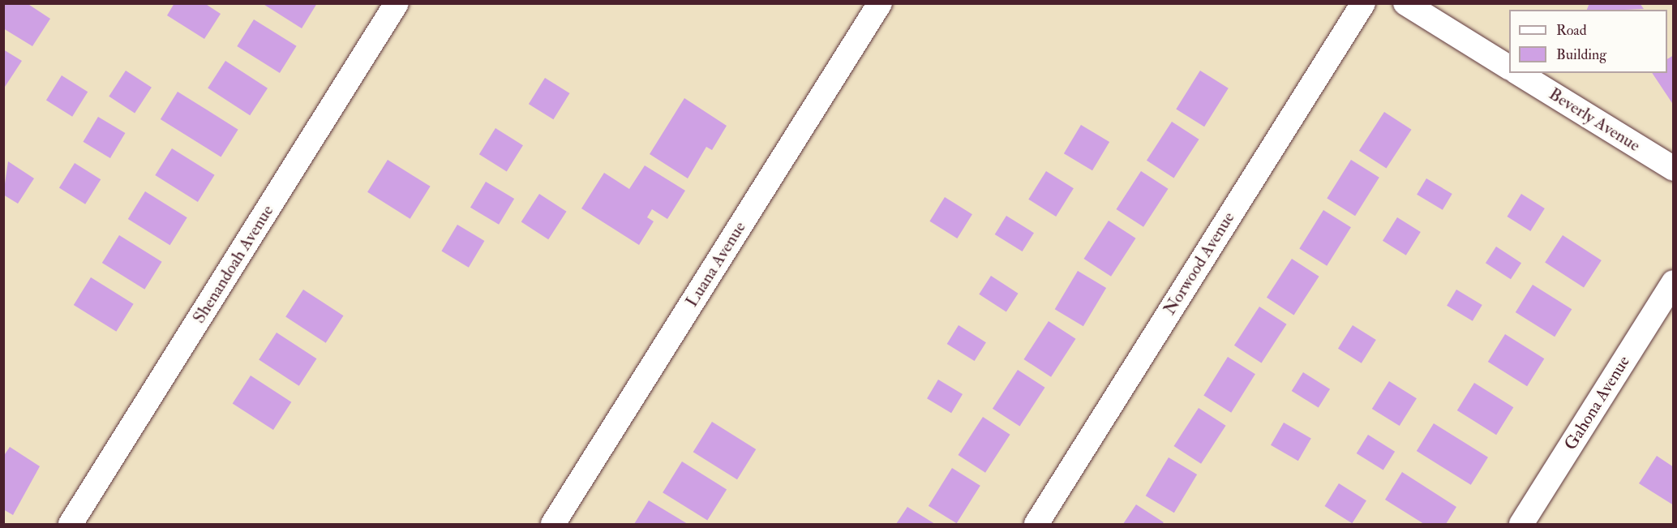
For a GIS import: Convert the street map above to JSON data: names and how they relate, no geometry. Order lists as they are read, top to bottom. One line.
{"streets":{"street":["Beverly Avenue","Norwood Avenue","Shenandoah Avenue","Luana Avenue","Gahona Avenue"]},"legend":["Road","Building"]}
